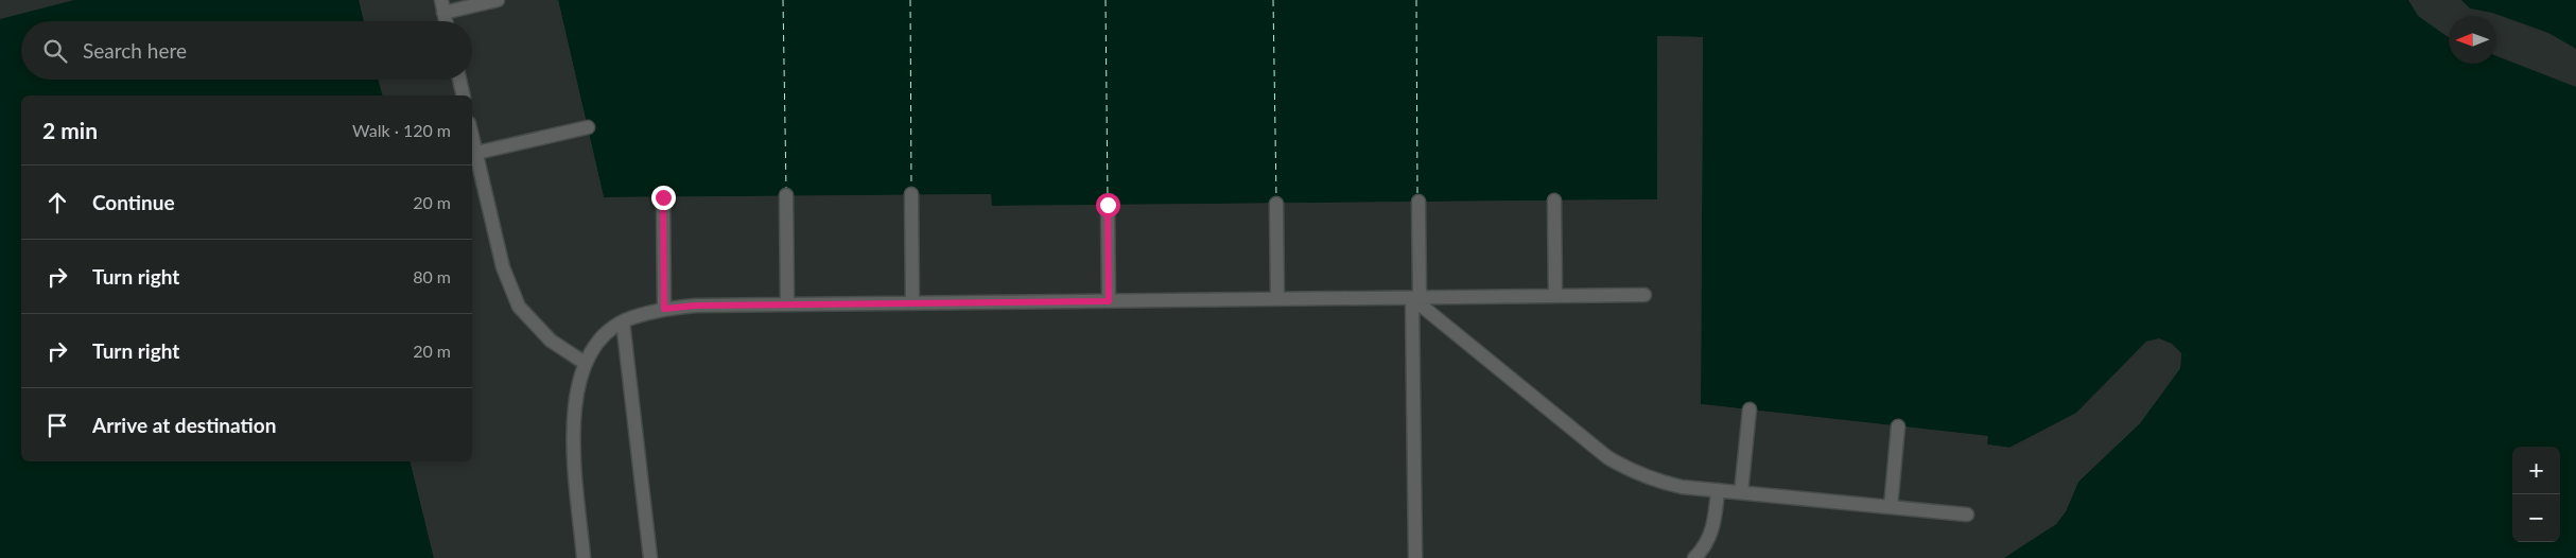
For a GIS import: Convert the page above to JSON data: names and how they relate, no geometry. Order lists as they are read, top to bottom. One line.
{"north":"left","page":{"search":"Search here","heading":["2 min","Walk · 120 m"],"list":[["Continue","20 m"],["Turn right","80 m"],["Turn right","20 m"],"Arrive at destination"],"map_buttons":["+","−"]}}
